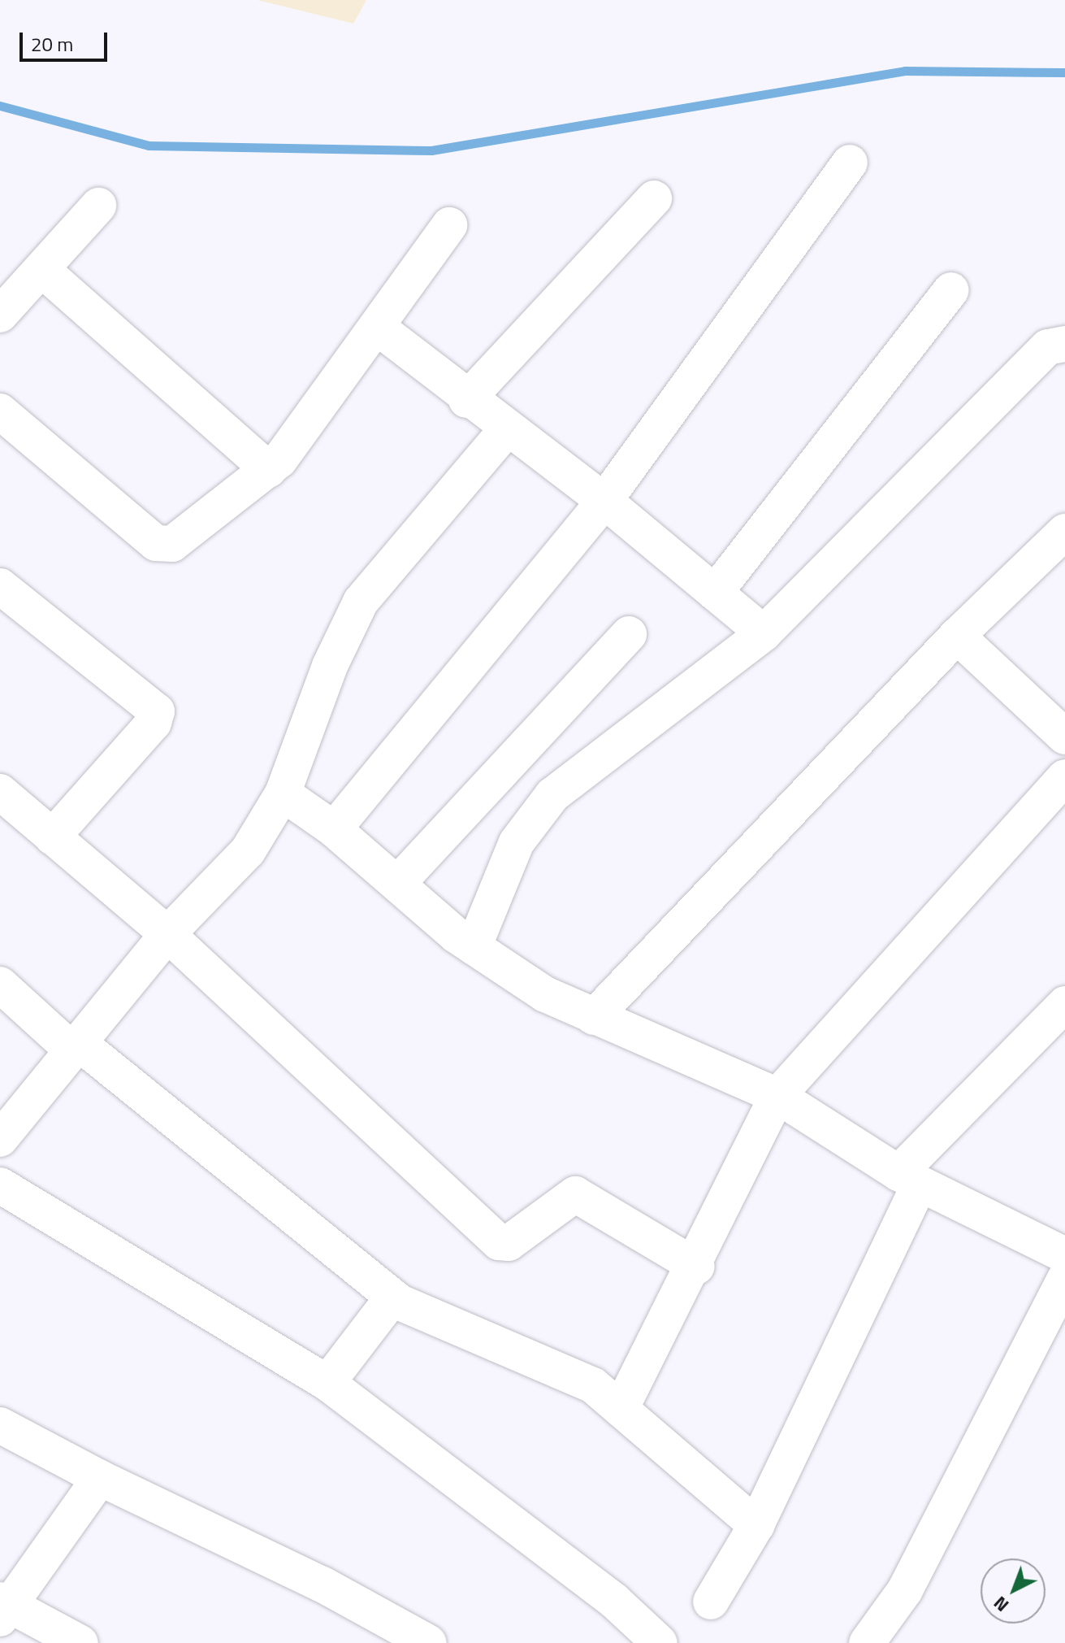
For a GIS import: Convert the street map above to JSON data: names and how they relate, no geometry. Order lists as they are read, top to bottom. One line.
{"scale_bar":"20 m","north":"bottom left"}
